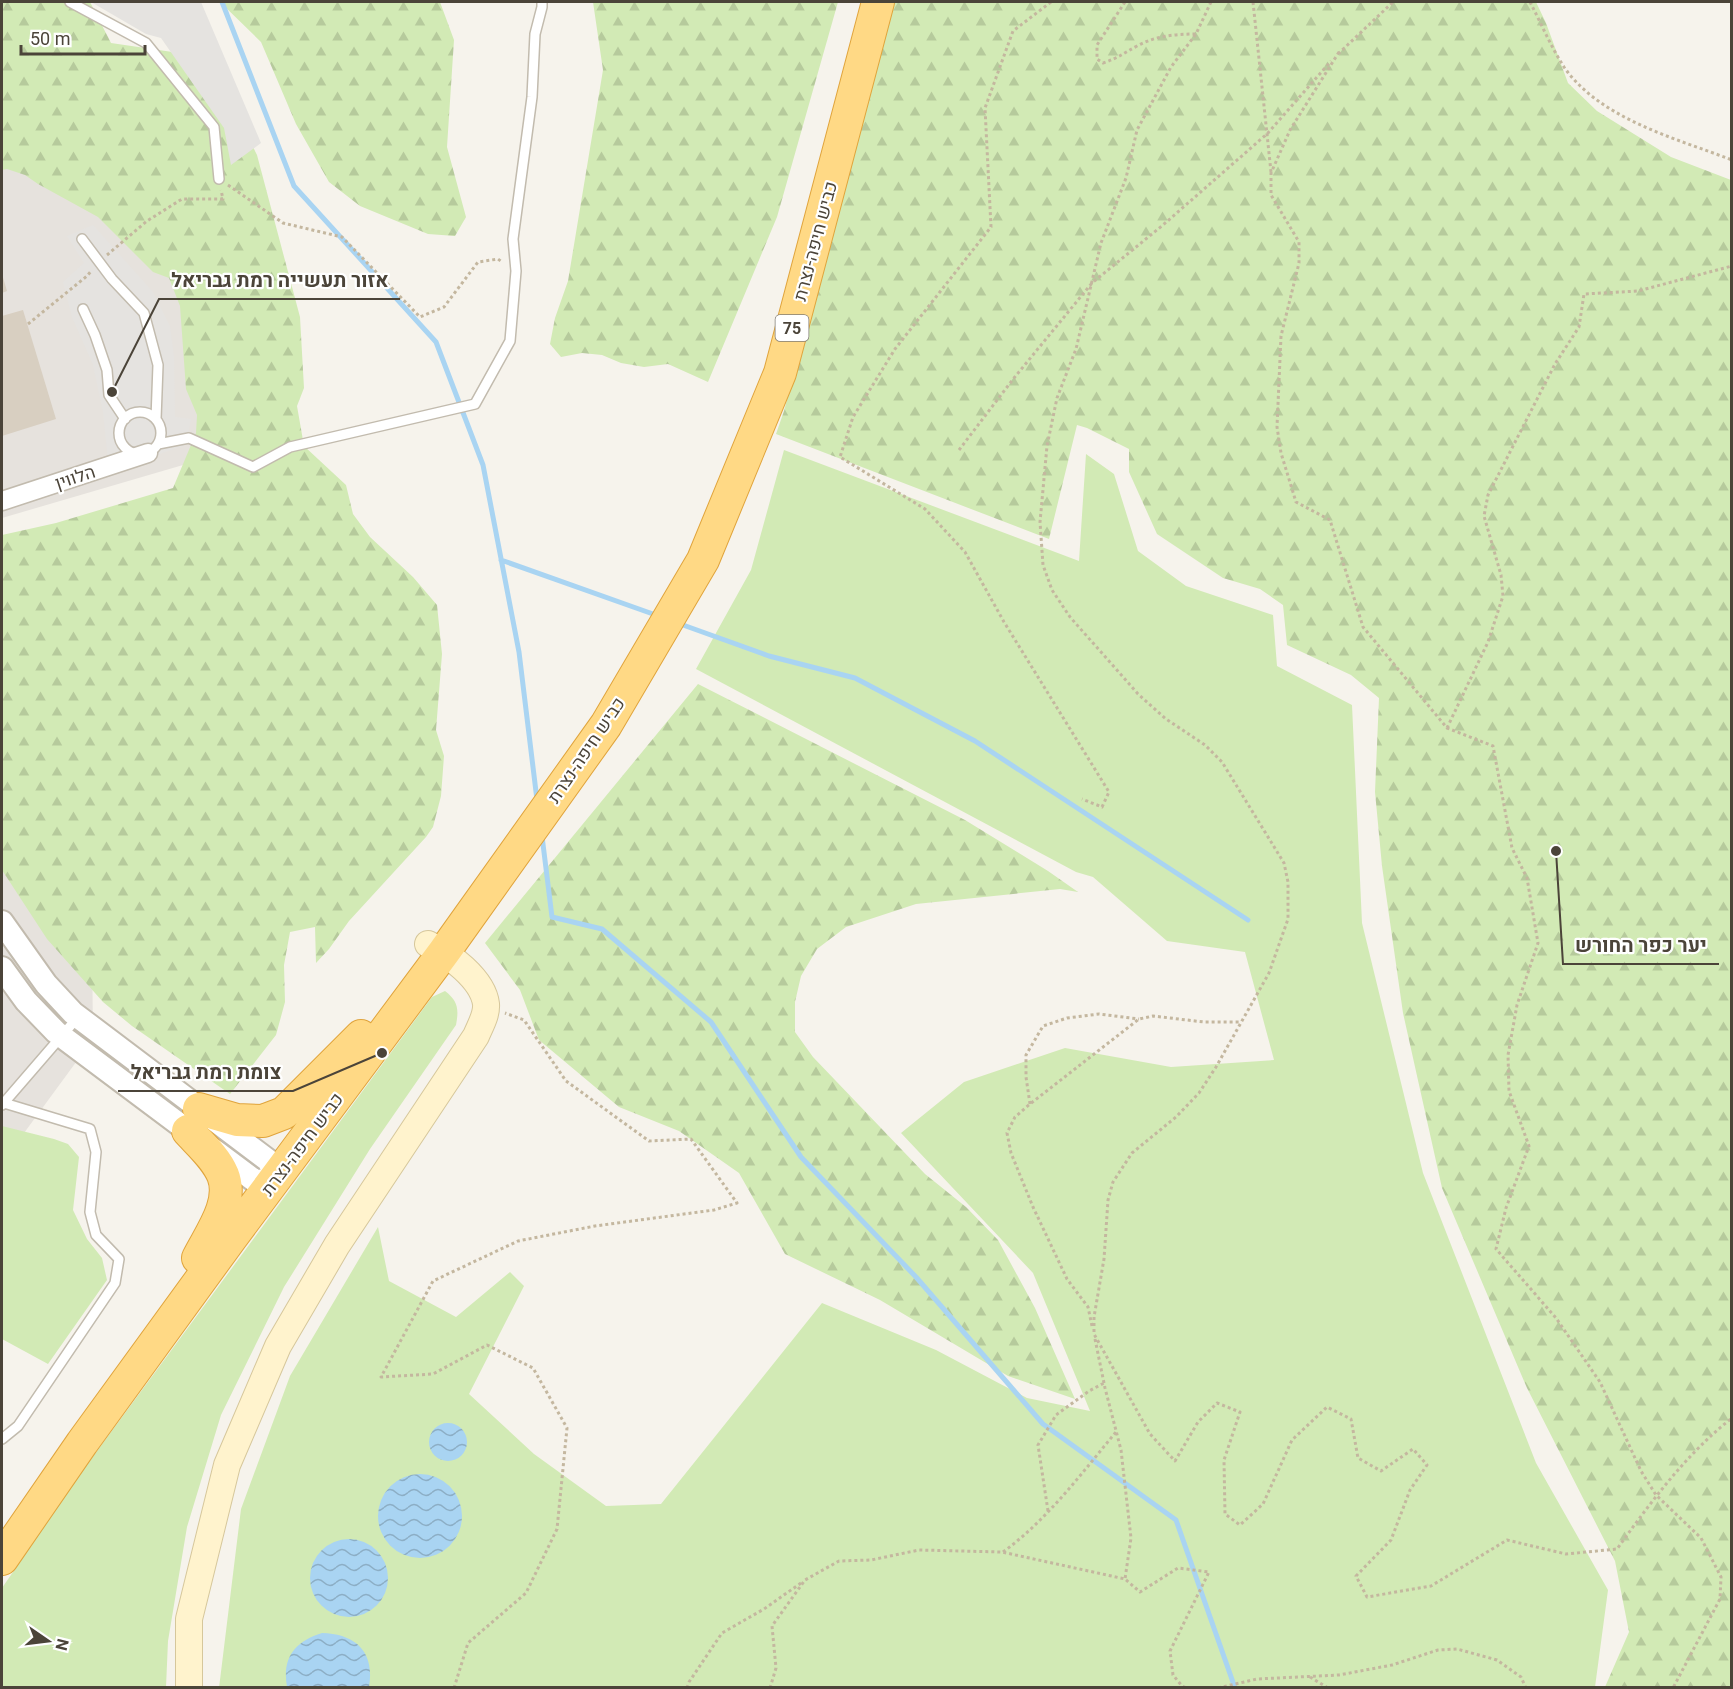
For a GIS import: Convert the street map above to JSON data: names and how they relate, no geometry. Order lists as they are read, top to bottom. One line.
{"streets":{"highway":["כביש חיפה-נצרת","75"],"street":["הלווין"]},"places":["אזור תעשייה רמת גבריאל","יער כפר החורש","צומת רמת גבריאל"],"scale_bar":"50 m","north":"right"}
